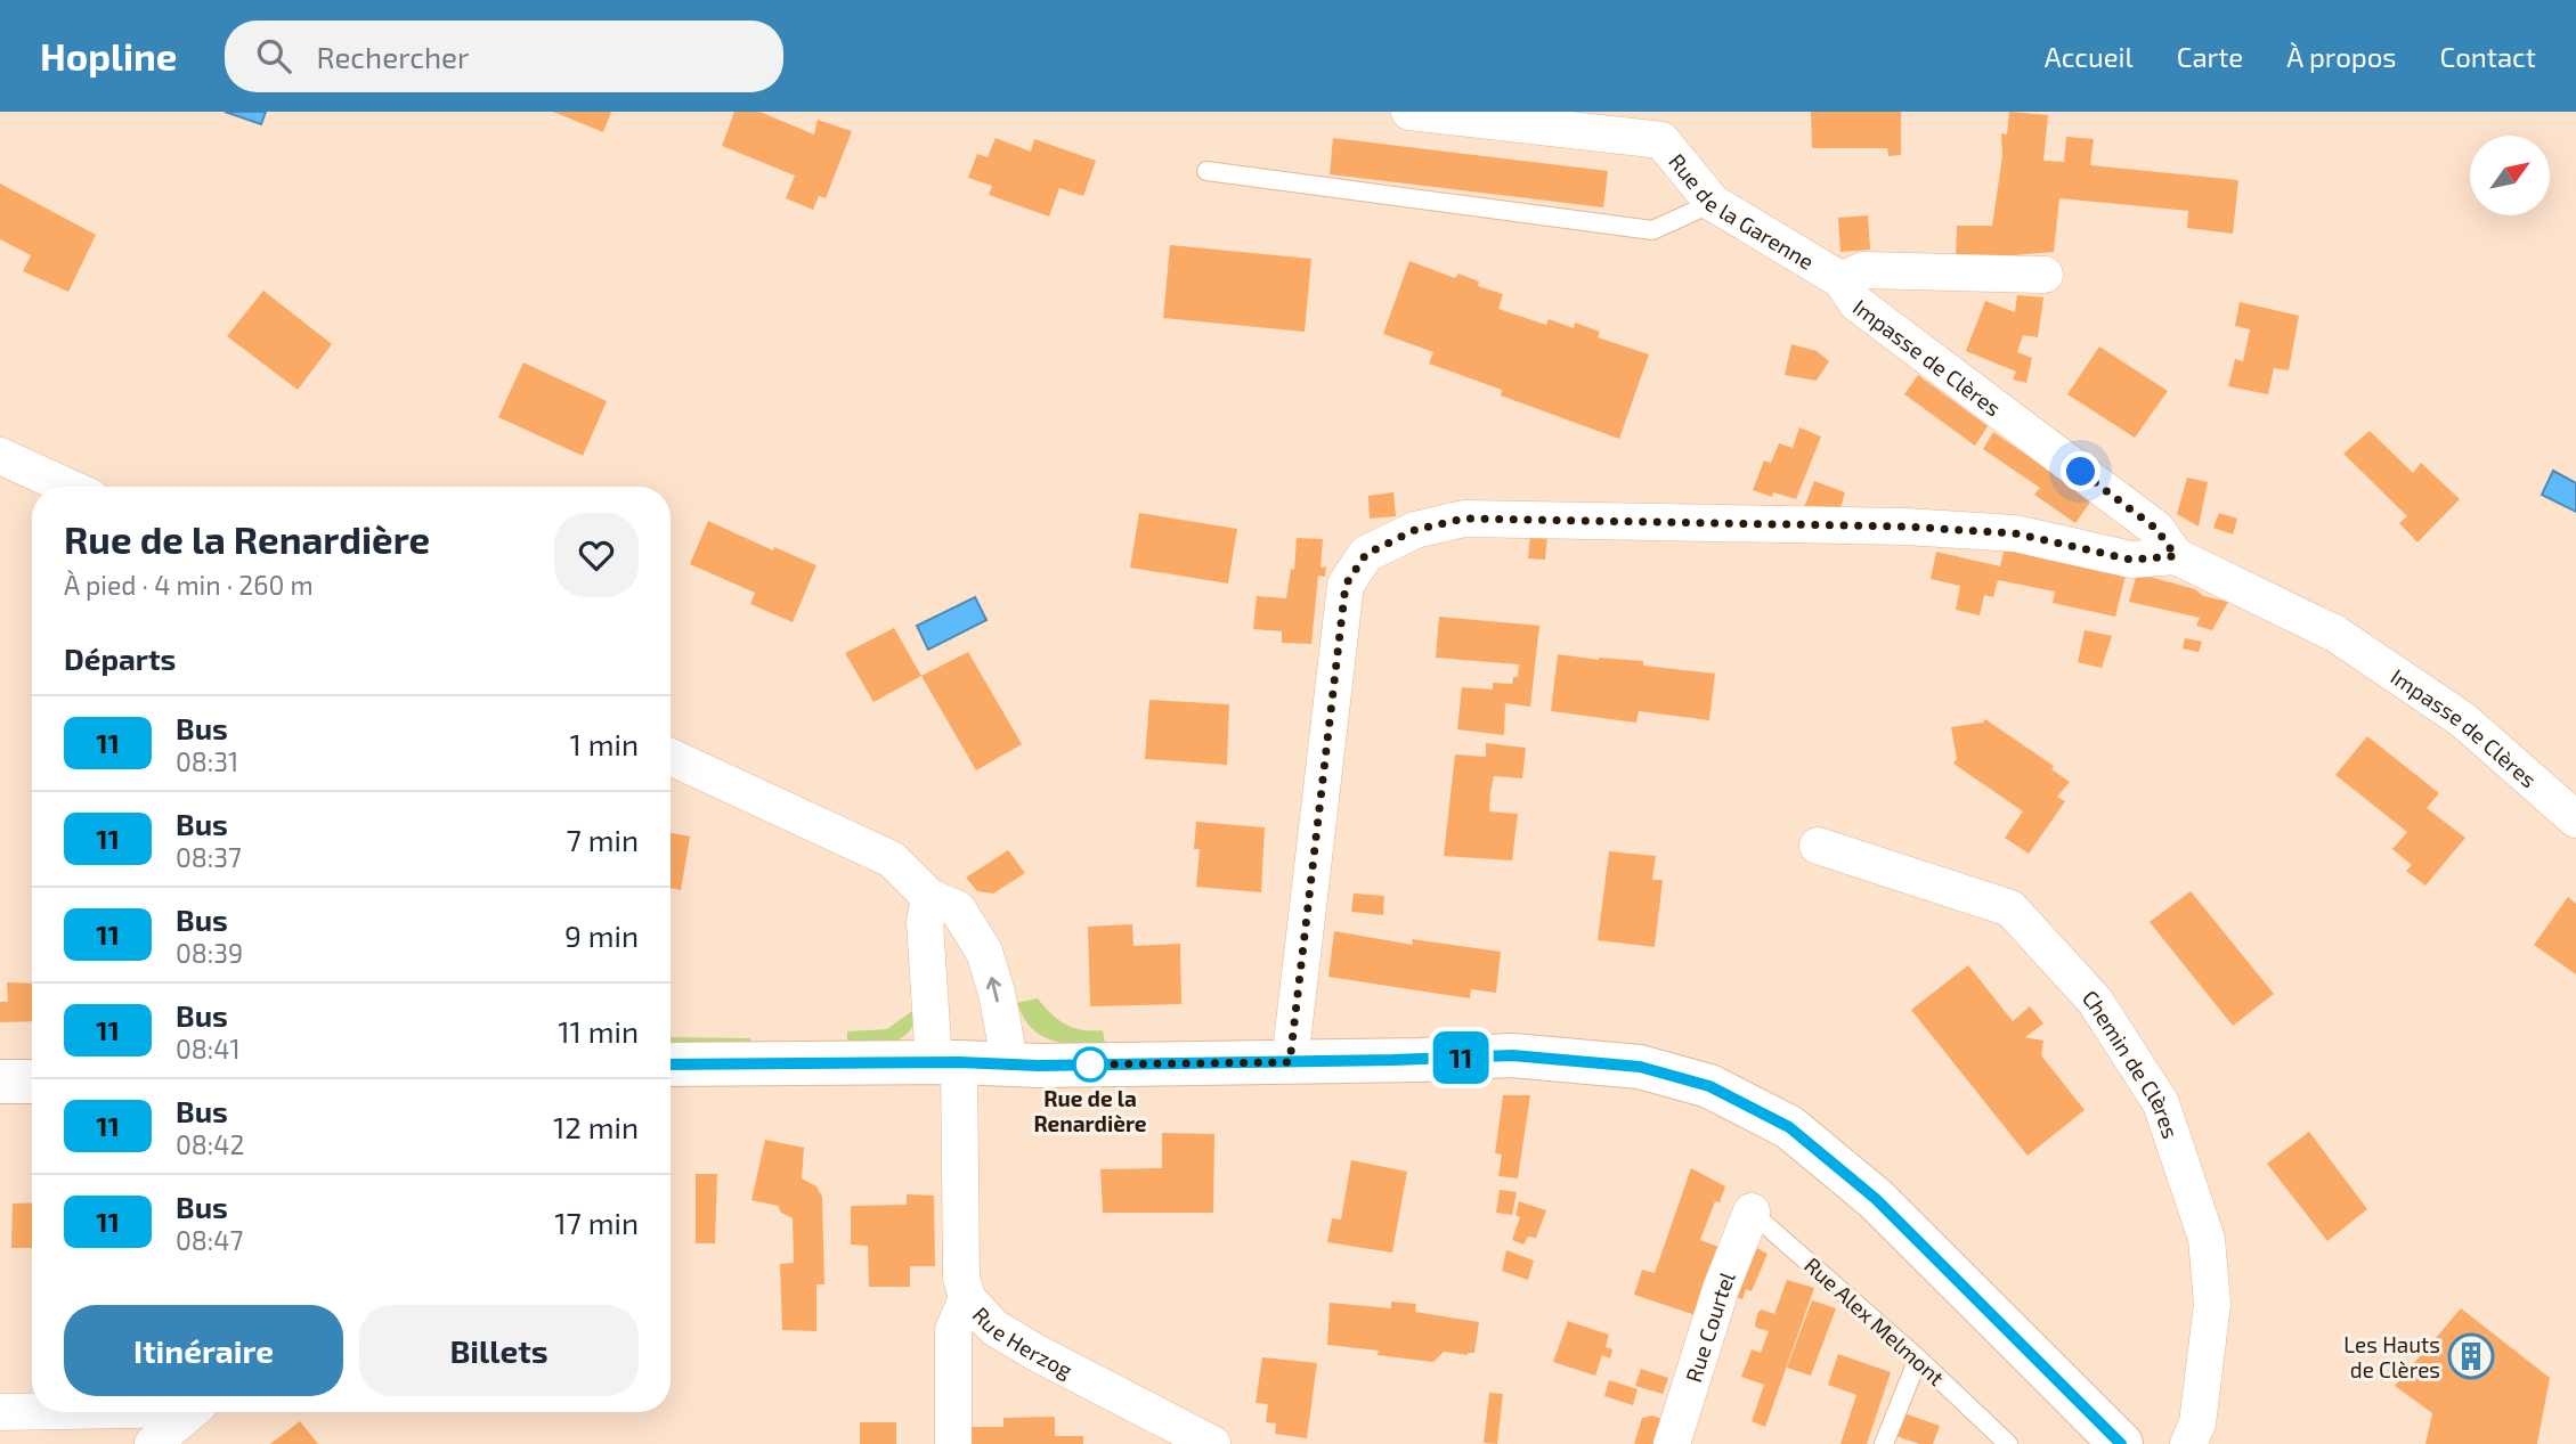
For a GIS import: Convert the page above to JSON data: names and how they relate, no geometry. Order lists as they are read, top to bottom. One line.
{"streets":{"street":["Rue de la Garenne","Impasse de Clères","Chemin de Clères","Rue Courtel","Rue Herzog"],"lane":["Rue Alex Melmont"]},"crossings":[["Rue de la Garenne","Impasse de Clères"],["Rue Alex Melmont","Rue Courtel"]],"places":{"other":["Rue de la Renardière"],"building":["Les Hauts de Clères"]},"lines":["bus line 11"],"north":"top right","page":{"header":"Hopline","search":"Rechercher","nav":["Accueil","Carte","À propos","Contact"],"on_map":"11","heading":[["Rue de la Renardière","À pied · 4 min · 260 m"],"Départs"],"list":[{"mark":"11","name":"Bus","note":"08:31","value":"1 min"},{"mark":"11","name":"Bus","note":"08:37","value":"7 min"},{"mark":"11","name":"Bus","note":"08:39","value":"9 min"},{"mark":"11","name":"Bus","note":"08:41","value":"11 min"},{"mark":"11","name":"Bus","note":"08:42","value":"12 min"},{"mark":"11","name":"Bus","note":"08:47","value":"17 min"}],"buttons":["Itinéraire","Billets"]}}
